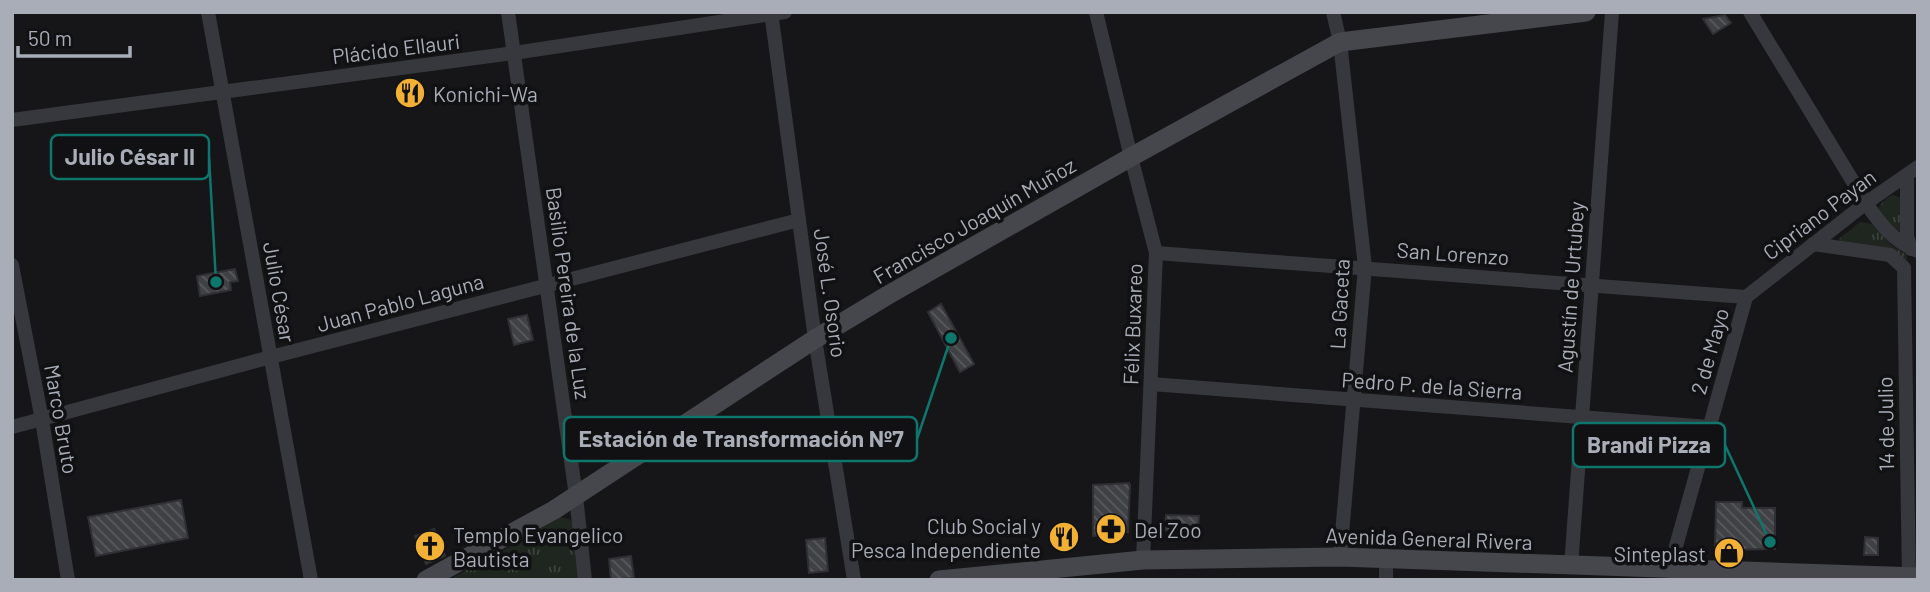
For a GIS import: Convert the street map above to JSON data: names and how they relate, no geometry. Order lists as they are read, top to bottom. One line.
{"streets":{"street":["Plácido Ellauri","Cipriano Payan","Francisco Joaquín Muñoz","San Lorenzo","Agustín de Urtubey","Julio César","Basilio Pereira de la Luz","José L. Osorio","Juan Pablo Laguna","La Gaceta","Félix Buxareo","2 de Mayo","Pedro P. de la Sierra","Marco Bruto","14 de Julio","Avenida General Rivera"]},"crossings":[["Plácido Ellauri","Julio César"],["Plácido Ellauri","Basilio Pereira de la Luz"],["Plácido Ellauri","José L. Osorio"],["Cipriano Payan","San Lorenzo"],["Cipriano Payan","2 de Mayo"],["Francisco Joaquín Muñoz","Basilio Pereira de la Luz"],["Francisco Joaquín Muñoz","José L. Osorio"],["Francisco Joaquín Muñoz","La Gaceta"],["Francisco Joaquín Muñoz","Félix Buxareo"],["San Lorenzo","Agustín de Urtubey"],["San Lorenzo","La Gaceta"],["San Lorenzo","Félix Buxareo"],["San Lorenzo","2 de Mayo"],["Agustín de Urtubey","Pedro P. de la Sierra"],["Agustín de Urtubey","Avenida General Rivera"],["Julio César","Juan Pablo Laguna"],["Basilio Pereira de la Luz","Juan Pablo Laguna"],["José L. Osorio","Juan Pablo Laguna"],["Juan Pablo Laguna","Marco Bruto"],["La Gaceta","Pedro P. de la Sierra"],["La Gaceta","Avenida General Rivera"],["Félix Buxareo","Pedro P. de la Sierra"],["Félix Buxareo","Avenida General Rivera"],["2 de Mayo","Pedro P. de la Sierra"],["2 de Mayo","Avenida General Rivera"],["14 de Julio","Avenida General Rivera"]],"places":{"restaurant":["Konichi-Wa","Club Social y Pesca Independiente"],"other":["Julio César II","Estación de Transformación Nº7","Brandi Pizza"],"pharmacy":["Del Zoo"],"church":["Templo Evangelico Bautista"],"shop":["Sinteplast"]},"scale_bar":"50 m"}
